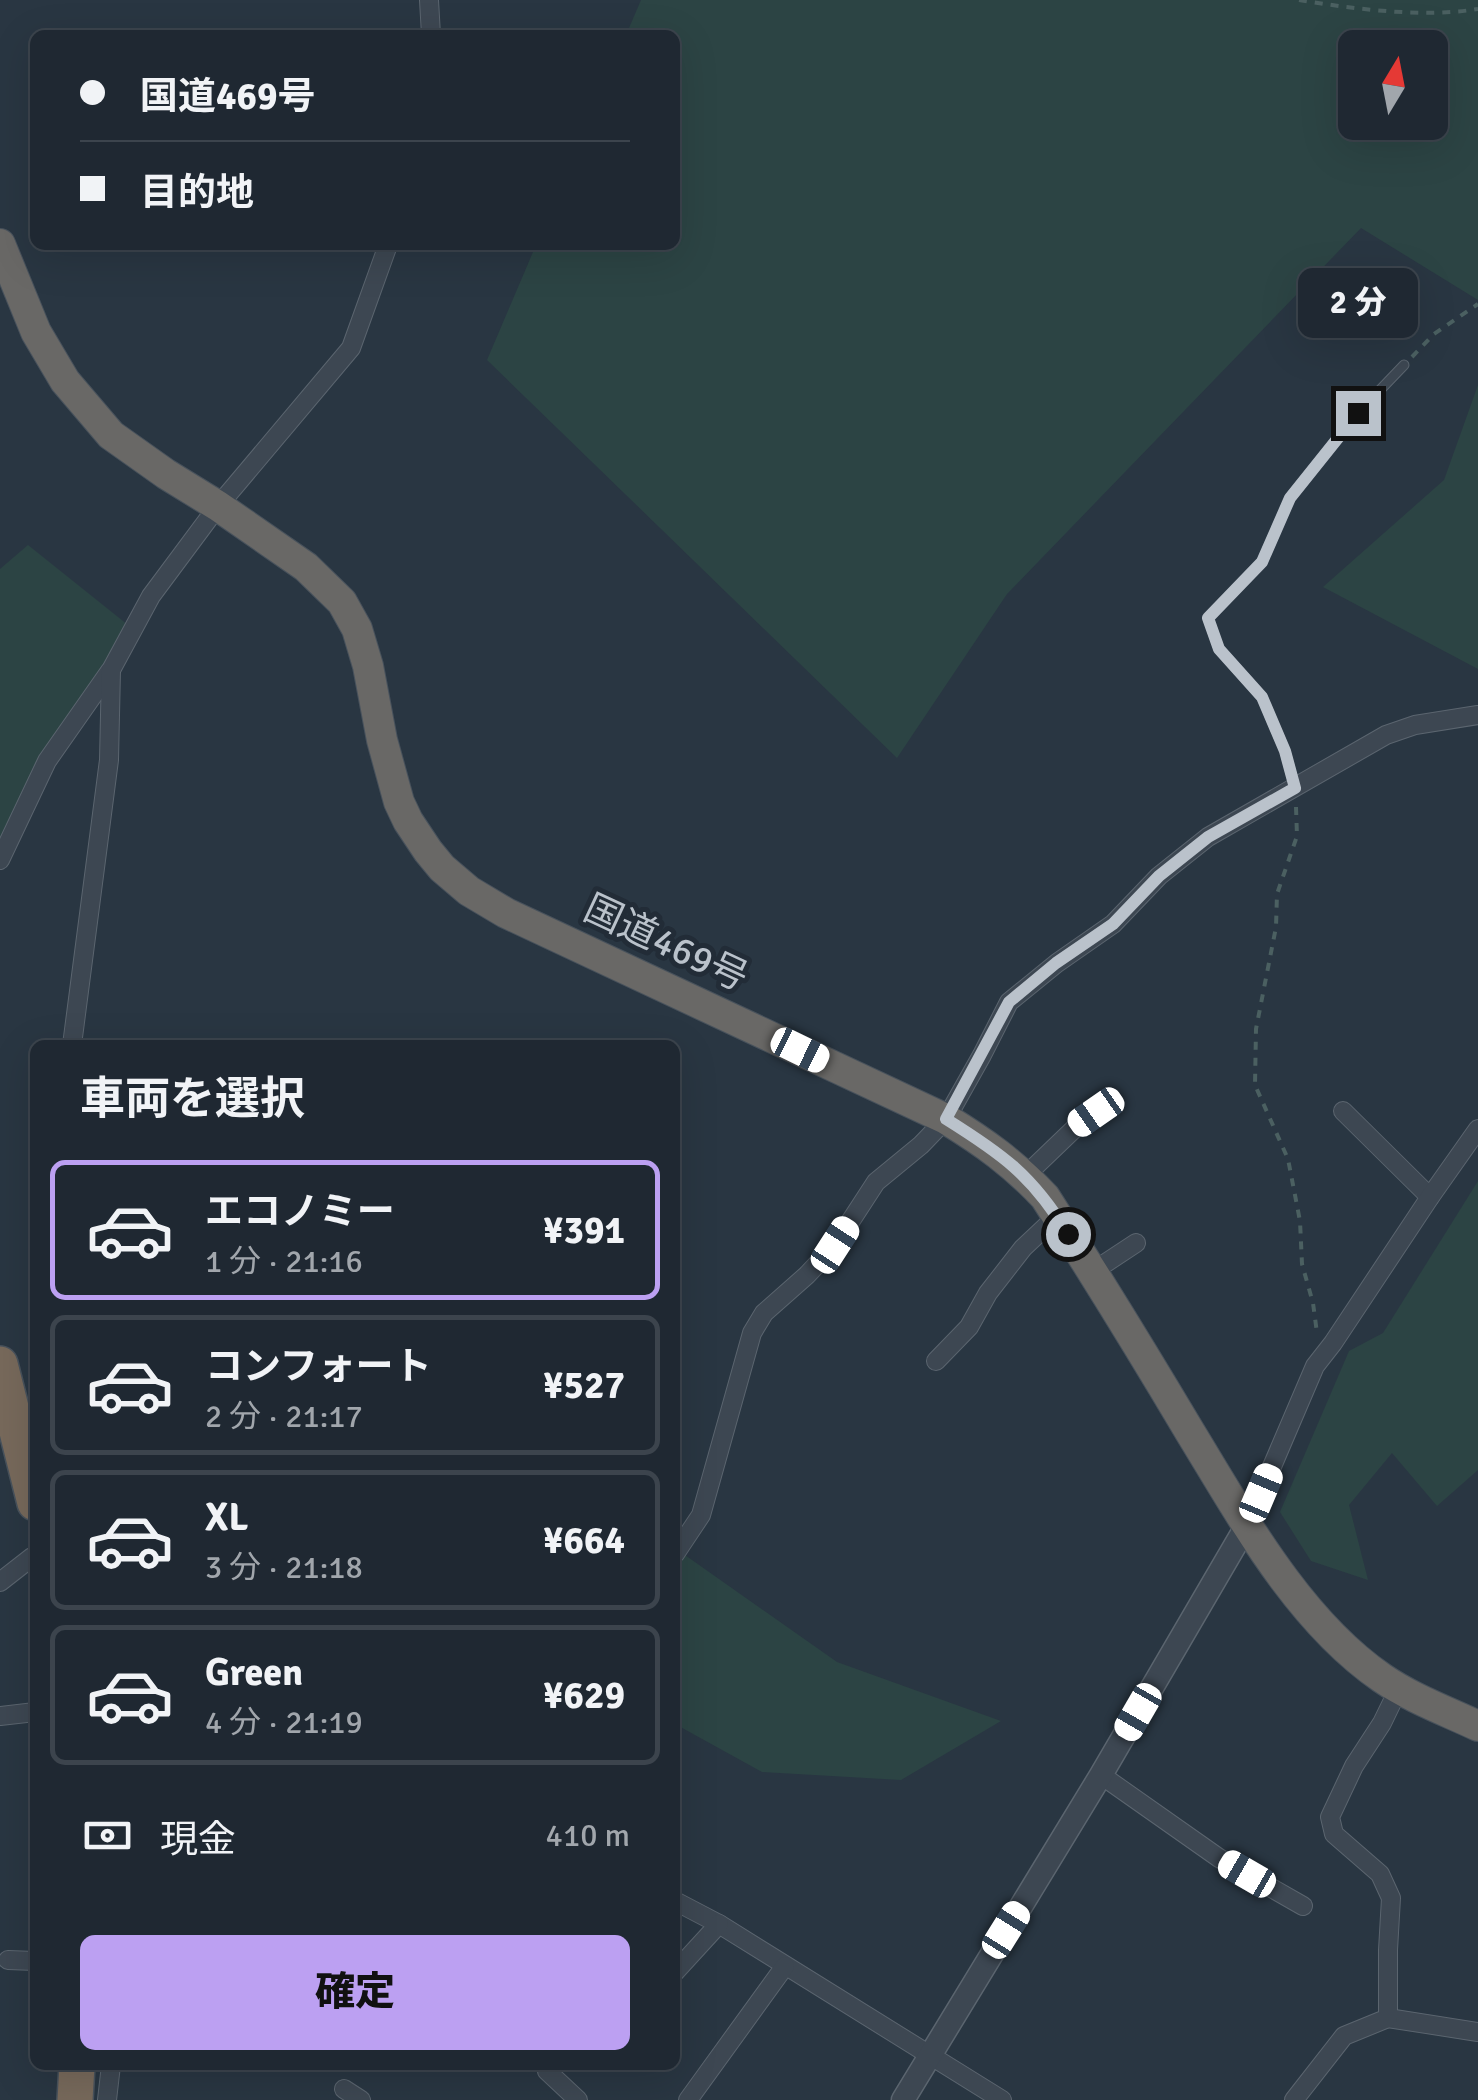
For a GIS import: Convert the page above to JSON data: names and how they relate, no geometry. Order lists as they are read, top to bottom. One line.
{"streets":{"highway":["国道469号"]},"north":"top","page":{"banner":["国道469号","目的地"],"bubble":"2 分","heading":"車両を選択","list":[{"name":"エコノミー","note":"1 分 · 21:16","value":"¥391"},{"name":"コンフォート","note":"2 分 · 21:17","value":"¥527"},{"name":"XL","note":"3 分 · 21:18","value":"¥664"},{"name":"Green","note":"4 分 · 21:19","value":"¥629"}],"pay":["現金","410 m"],"buttons":"確定"}}
